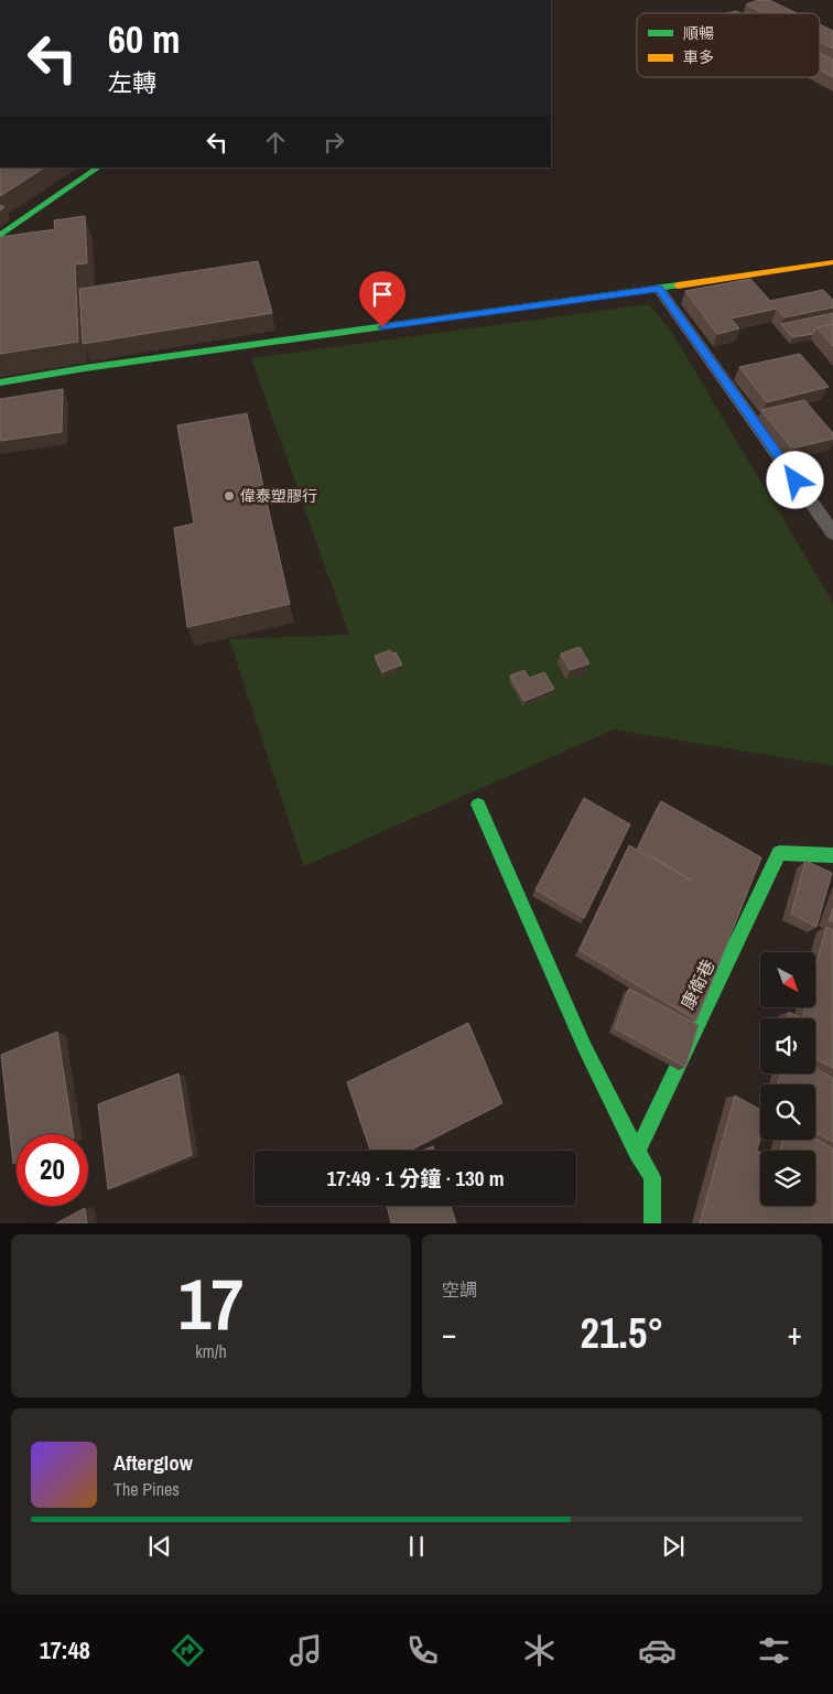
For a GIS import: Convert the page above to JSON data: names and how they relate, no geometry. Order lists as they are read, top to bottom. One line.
{"streets":{"street":["康衛巷"]},"places":["偉泰塑膠行"],"legend":["順暢","車多"],"north":"bottom right","page":{"turn":["60 m","左轉"],"limit":"20","trip":"17:49 · 1 分鐘 · 130 m","tile":[["17","km/h"],"空調"],"heat":["−","21.5°","+"],"song":["Afterglow","The Pines"],"tabs":"17:48"}}
